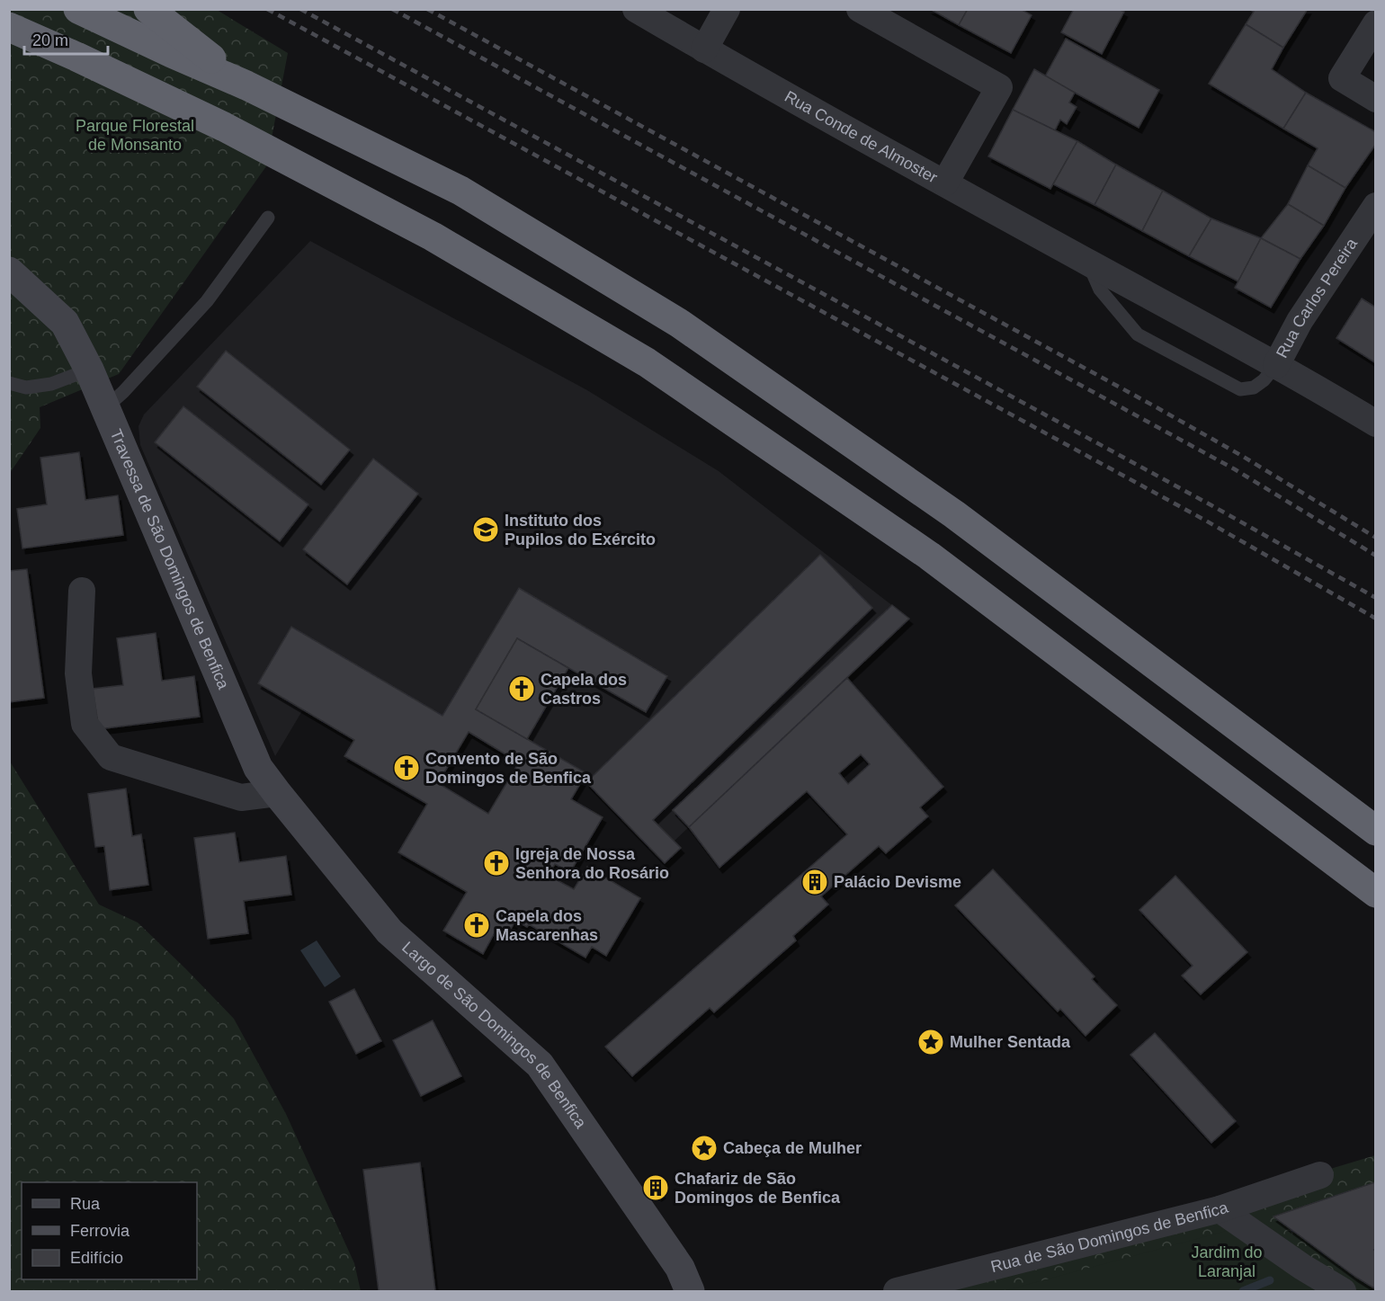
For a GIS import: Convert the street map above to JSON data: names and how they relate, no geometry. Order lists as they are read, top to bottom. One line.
{"streets":{"street":["Rua Conde de Almoster","Rua Carlos Pereira","Travessa de São Domingos de Benfica","Largo de São Domingos de Benfica","Rua de São Domingos de Benfica"]},"crossings":[["Rua Conde de Almoster","Rua Carlos Pereira"],["Travessa de São Domingos de Benfica","Largo de São Domingos de Benfica"]],"parks":["Parque Florestal de Monsanto","Jardim do Laranjal"],"places":{"school or university":["Instituto dos Pupilos do Exército"],"church":["Capela dos Castros","Convento de São Domingos de Benfica","Igreja de Nossa Senhora do Rosário","Capela dos Mascarenhas"],"building":["Palácio Devisme","Chafariz de São Domingos de Benfica"],"place":["Mulher Sentada","Cabeça de Mulher"]},"legend":["Rua","Ferrovia","Edifício"],"scale_bar":"20 m"}
